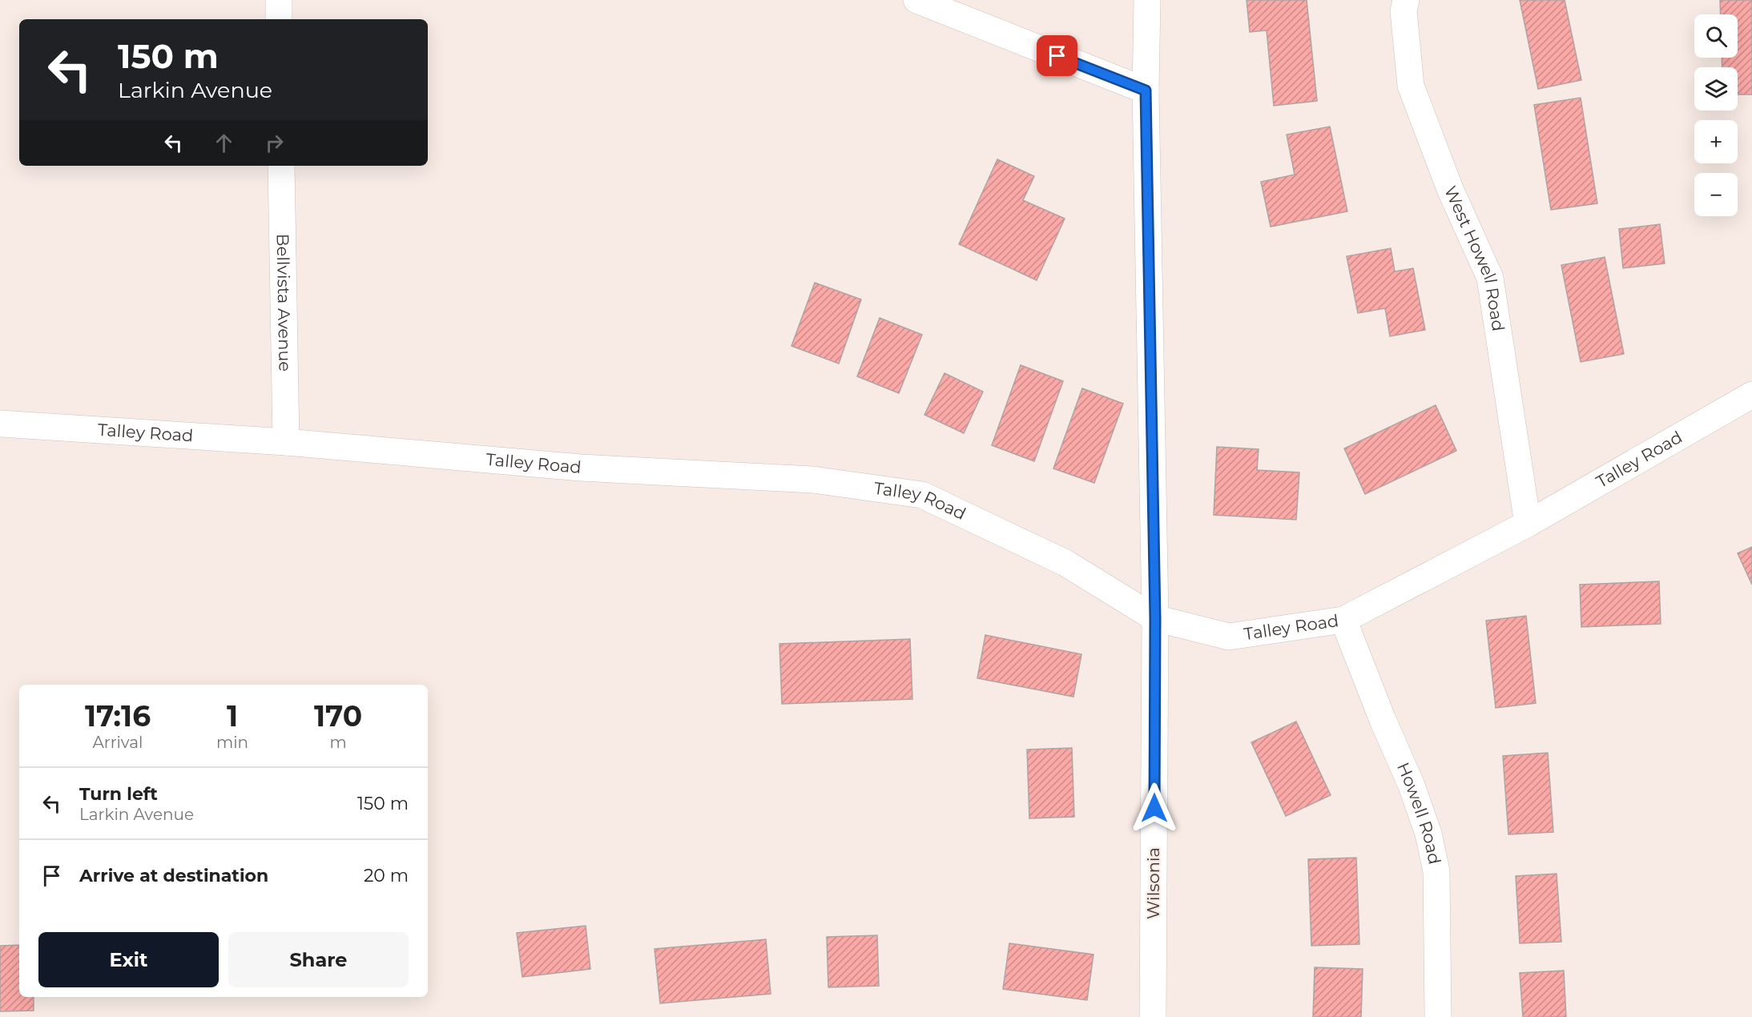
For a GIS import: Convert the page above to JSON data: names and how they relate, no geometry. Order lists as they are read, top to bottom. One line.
{"streets":{"street":["West Howell Road","Bellvista Avenue","Talley Road","Howell Road","Wilsonia"]},"crossings":[["West Howell Road","Talley Road"],["Bellvista Avenue","Talley Road"],["Talley Road","Howell Road"],["Talley Road","Wilsonia"]],"page":{"map_buttons":["+","−"],"turn":["150 m","Larkin Avenue"],"eta":["17:16","Arrival","1","min","170","m"],"list":[{"name":"Turn left","note":"Larkin Avenue","value":"150 m"},{"name":"Arrive at destination","value":"20 m"}],"buttons":["Exit","Share"]}}
